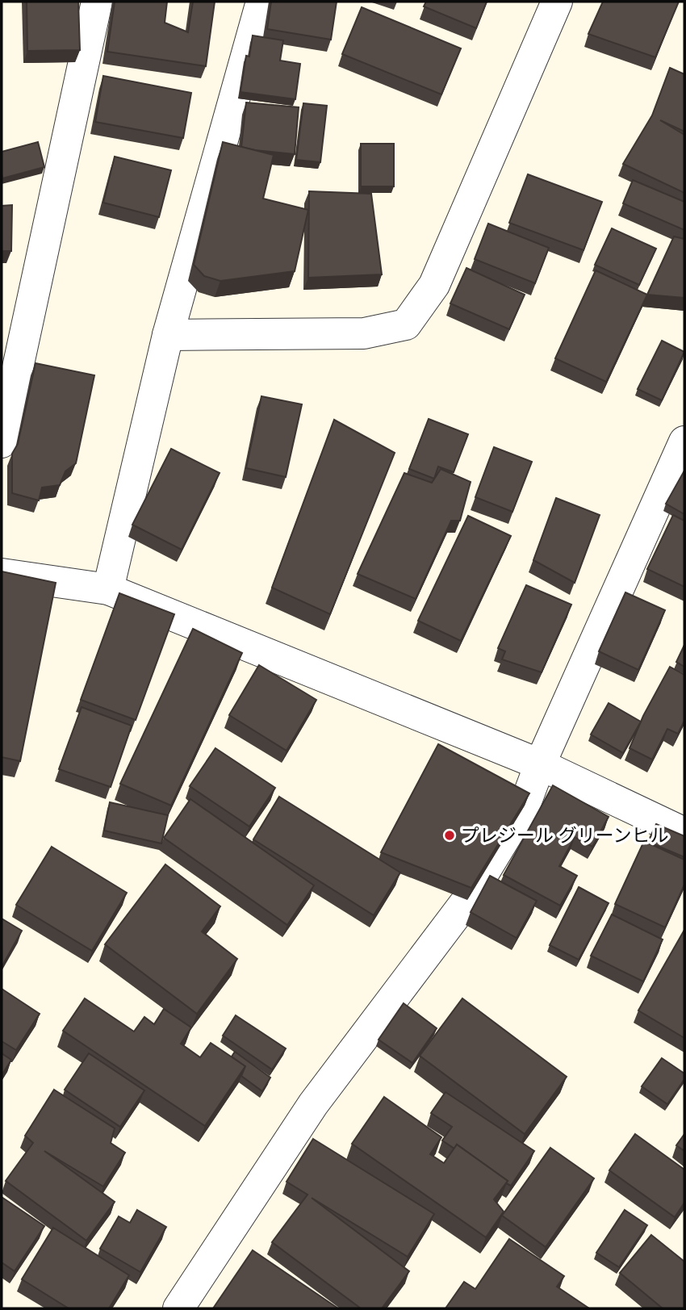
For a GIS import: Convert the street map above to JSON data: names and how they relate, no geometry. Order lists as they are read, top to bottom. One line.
{"places":["プレジール グリーンヒル"]}
